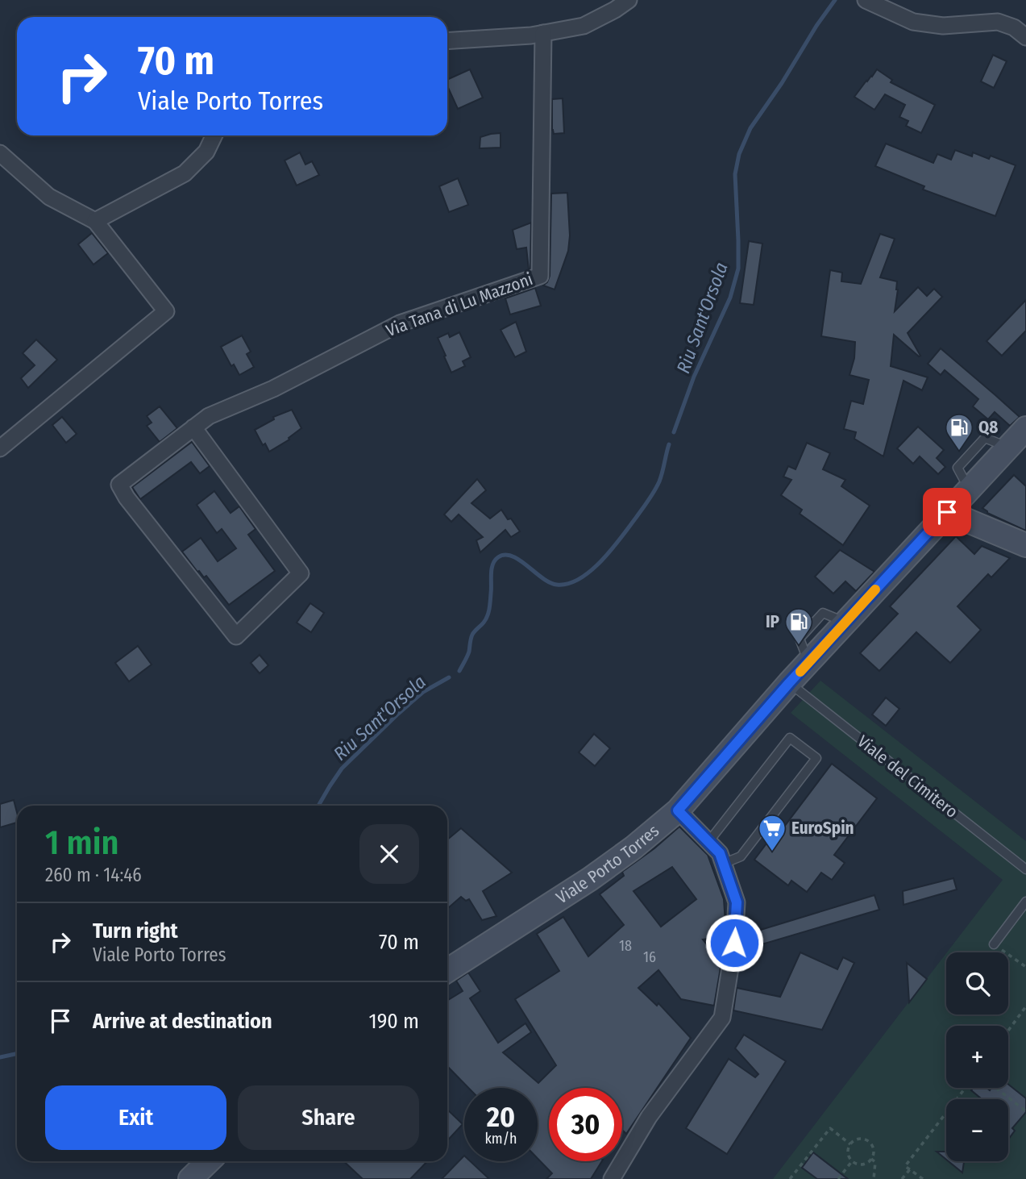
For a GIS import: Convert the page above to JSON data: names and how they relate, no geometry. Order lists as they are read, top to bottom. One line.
{"streets":{"main road":["Viale Porto Torres"],"street":["Via Tana di Lu Mazzoni"],"lane":["Viale del Cimitero"]},"crossings":[["Viale del Cimitero","Viale Porto Torres"]],"water":["Riu Sant'Orsola"],"places":{"fuel station":["Q8","IP"],"supermarket":["EuroSpin"]},"house_numbers":["18","16"],"page":{"turn":["70 m","Viale Porto Torres"],"heading":["1 min","260 m · 14:46"],"list":[{"name":"Turn right","note":"Viale Porto Torres","value":"70 m"},{"name":"Arrive at destination","value":"190 m"}],"map_buttons":["+","−"],"buttons":["Exit","Share"],"speed":"20 km/h","limit":"30"}}
